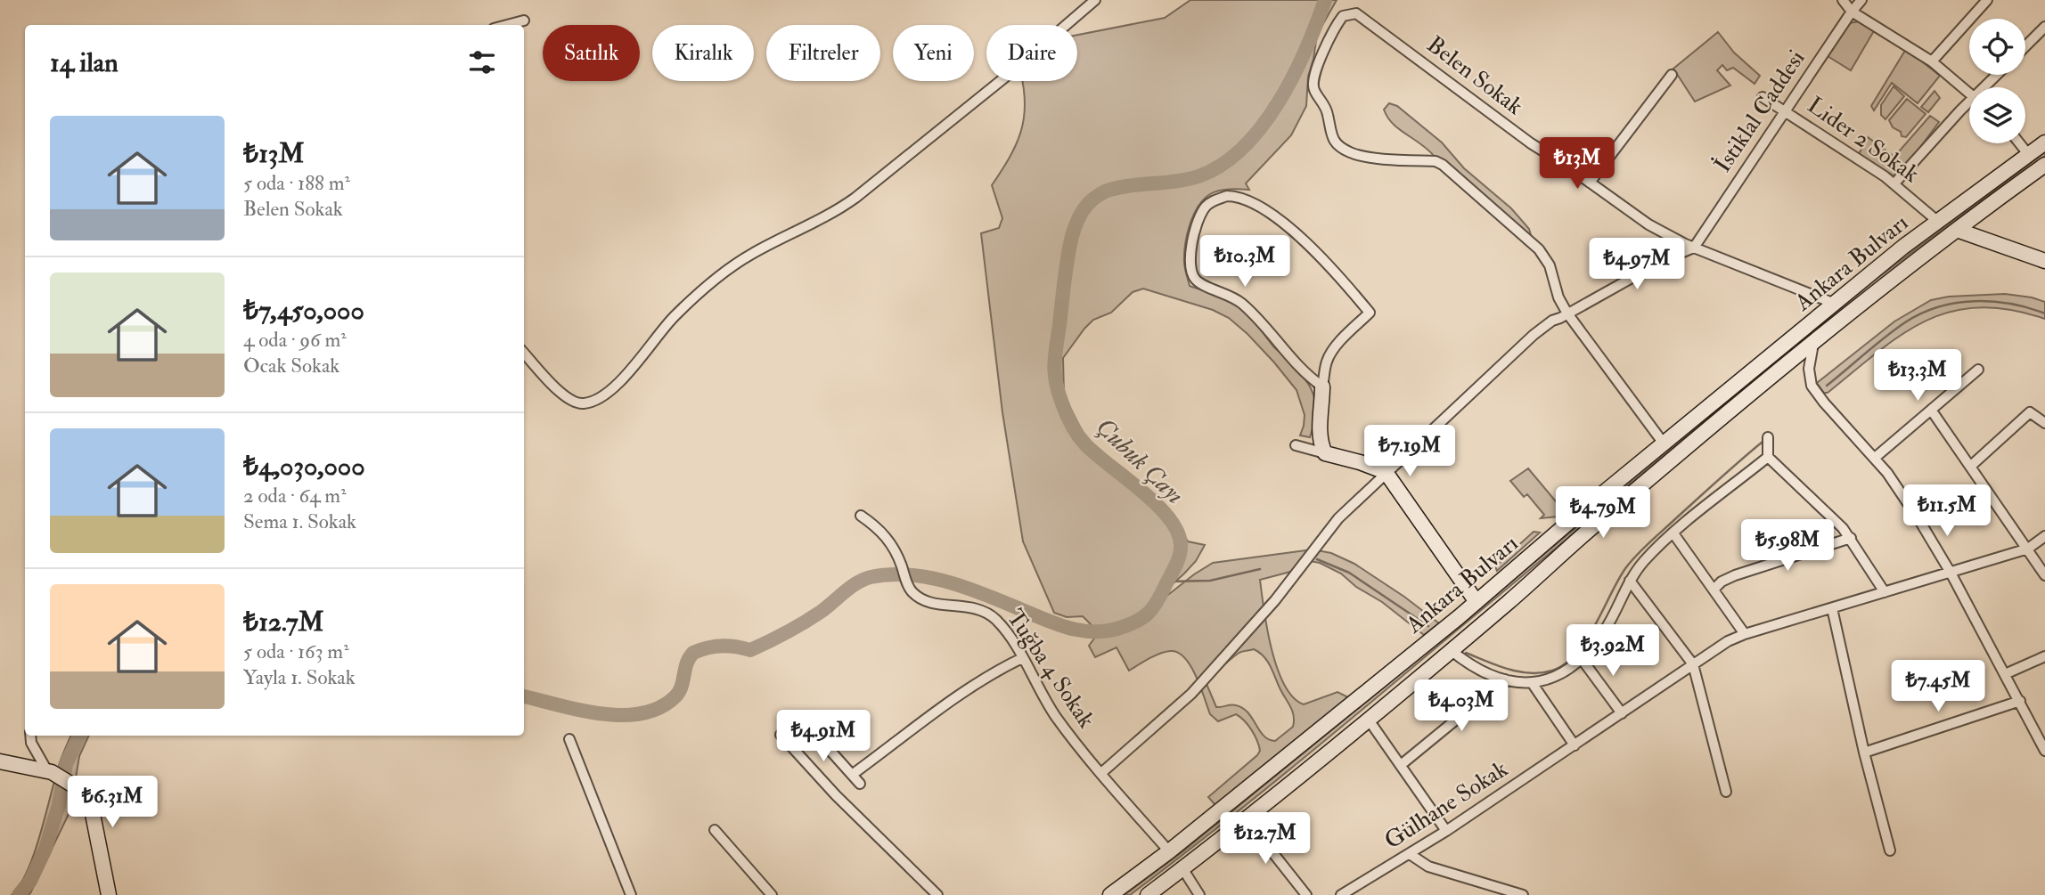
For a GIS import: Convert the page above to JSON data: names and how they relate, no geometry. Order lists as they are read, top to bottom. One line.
{"streets":{"main road":["Ankara Bulvarı"],"street":["Belen Sokak","İstiklal Caddesi","Lider 2 Sokak","Tuğba 4 Sokak","Gülhane Sokak"]},"crossings":[["Belen Sokak","İstiklal Caddesi"],["Belen Sokak","Ankara Bulvarı"],["İstiklal Caddesi","Lider 2 Sokak"],["Lider 2 Sokak","Ankara Bulvarı"],["Ankara Bulvarı","Tuğba 4 Sokak"]],"water":["Çubuk Çayı"],"page":{"chip":["Satılık","Kiralık","Filtreler","Yeni","Daire"],"heading":"14 ilan","list":[{"name":"₺13M","note":"5 oda · 188 m² · Belen Sokak"},{"name":"₺7,450,000","note":"4 oda · 96 m² · Ocak Sokak"},{"name":"₺4,030,000","note":"2 oda · 64 m² · Sema 1. Sokak"},{"name":"₺12.7M","note":"5 oda · 163 m² · Yayla 1. Sokak"}],"price":["₺13M","₺10.3M","₺4.97M","₺13.3M","₺7.19M","₺11.5M","₺4.79M","₺5.98M","₺3.92M","₺7.45M","₺4.03M","₺4.91M","₺6.31M","₺12.7M"]}}
